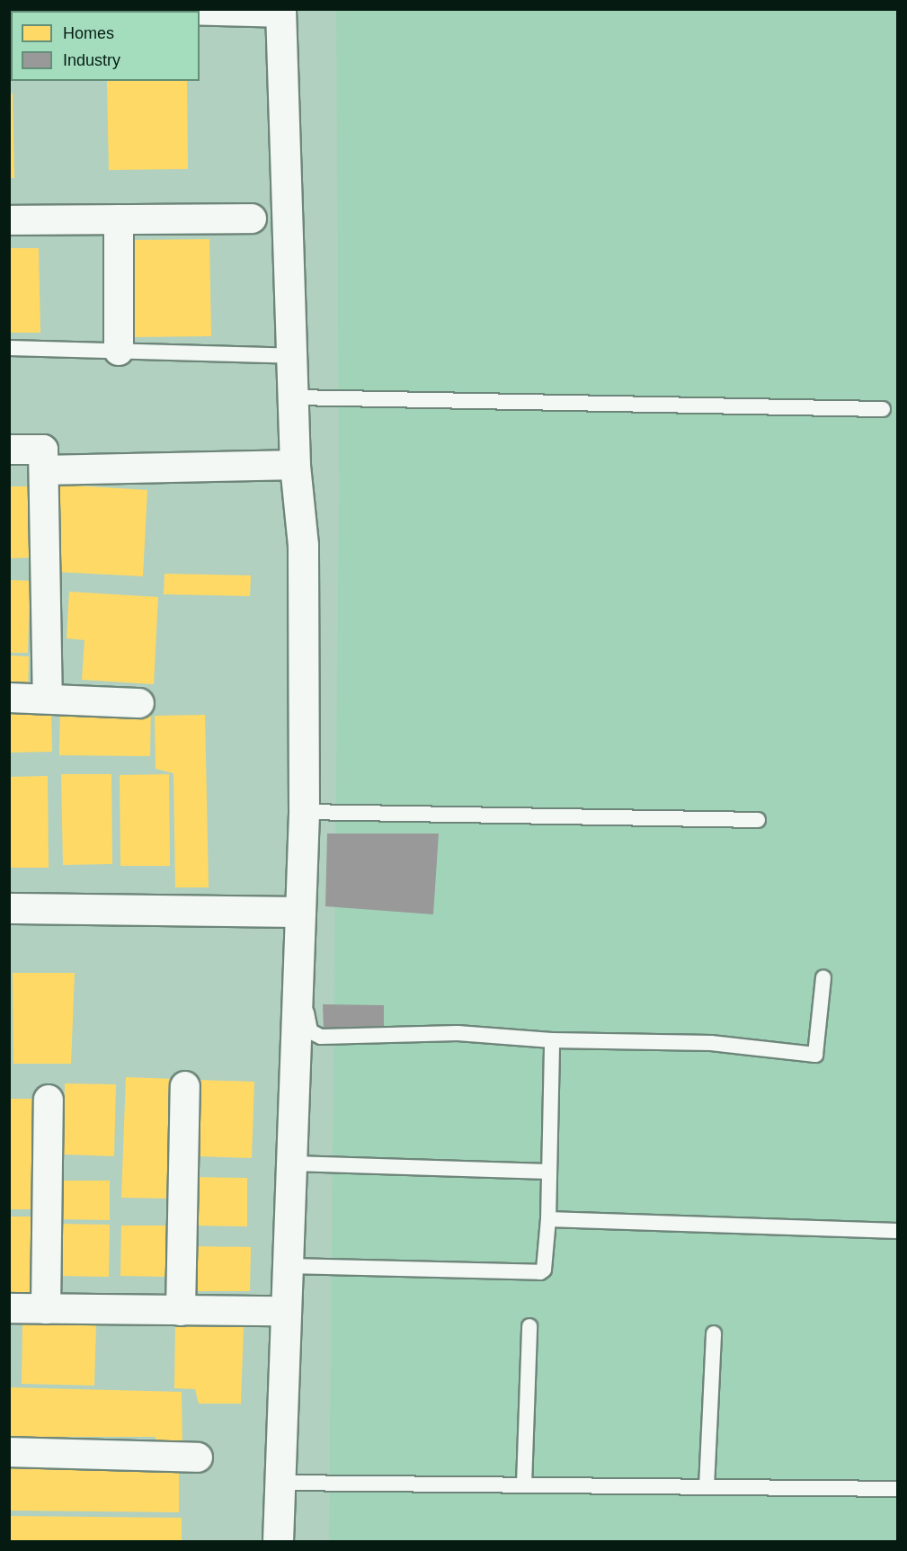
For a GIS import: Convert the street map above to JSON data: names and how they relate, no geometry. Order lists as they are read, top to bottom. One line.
{"legend":["Homes","Industry"]}
